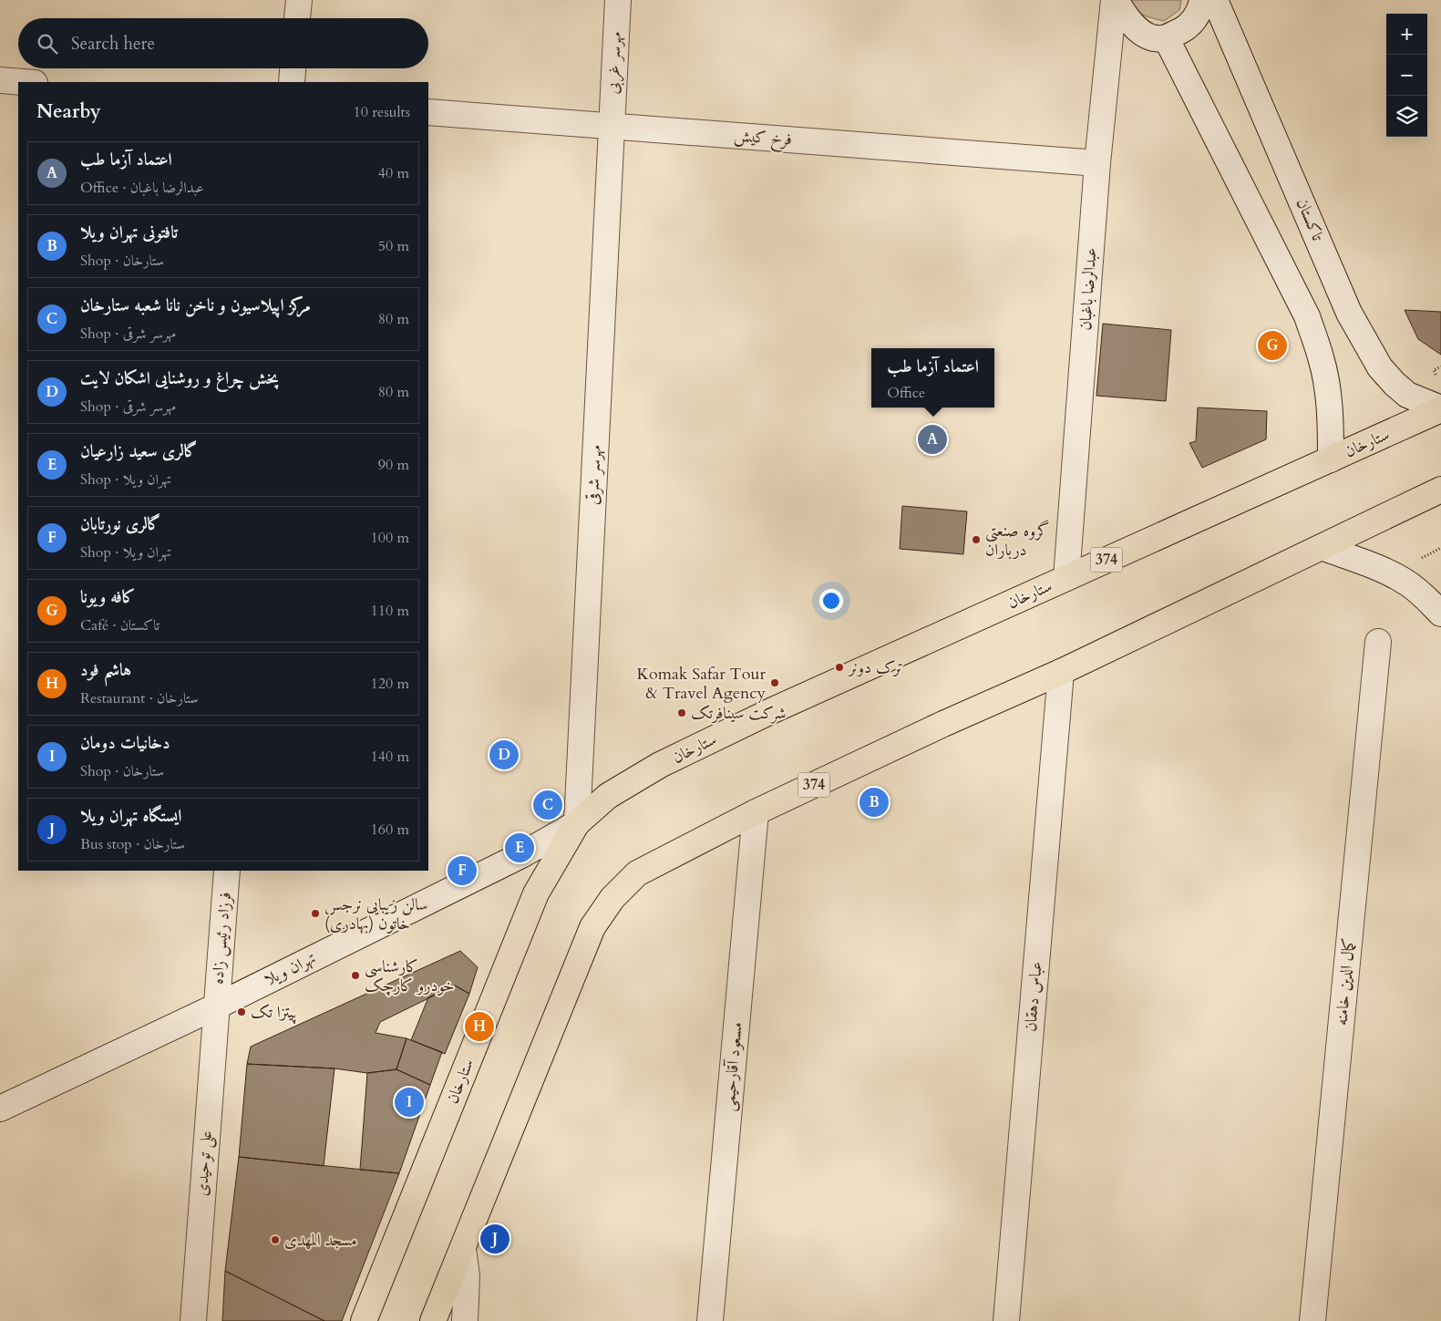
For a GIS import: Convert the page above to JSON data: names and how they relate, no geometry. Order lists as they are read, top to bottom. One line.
{"streets":{"main road":["ستارخان","374"],"street":["مهرسر غربی","فرخ کیش","تاکستان","عبدالرضا باغبان","مهرسر شرقی","فرزاد رئیس زاده","تهران ویلا","کمال الدین خامنه","عباس دهقان","مسعود آقارحیمی","علی توحیدی"]},"crossings":[["مهرسر غربی","فرخ کیش"],["مهرسر غربی","مهرسر شرقی"],["فرخ کیش","عبدالرضا باغبان"],["فرخ کیش","مهرسر شرقی"],["تاکستان","ستارخان"],["عبدالرضا باغبان","ستارخان"],["ستارخان","مهرسر شرقی"],["ستارخان","تهران ویلا"],["مهرسر شرقی","تهران ویلا"],["374","عباس دهقان"],["374","مسعود آقارحیمی"],["فرزاد رئیس زاده","تهران ویلا"],["فرزاد رئیس زاده","علی توحیدی"],["تهران ویلا","علی توحیدی"]],"places":["گروه صنعتی درباران","ترک دونر","Komak Safar Tour & Travel Agency","شرکت سینافرتک","سالن زیبایی نرجس خاتون (بهادری)","کارشناسی خودرو کارچک","پیتزا تک","مسجد المهدی"],"page":{"map_buttons":["+","−"],"search":"Search here","heading":["Nearby","10 results"],"list":[{"mark":"A","name":"اعتماد آزما طب","note":"Office · عبدالرضا باغبان","value":"40 m"},{"mark":"B","name":"تافتونی تهران ویلا","note":"Shop · ستارخان","value":"50 m"},{"mark":"C","name":"مرکز اپیلاسیون و ناخن نانا شعبه ستارخان","note":"Shop · مهرسر شرقی","value":"80 m"},{"mark":"D","name":"پخش چراغ و روشنایی اشکان لایت","note":"Shop · مهرسر شرقی","value":"80 m"},{"mark":"E","name":"گالری سعید زارعیان","note":"Shop · تهران ویلا","value":"90 m"},{"mark":"F","name":"گالری نورتابان","note":"Shop · تهران ویلا","value":"100 m"},{"mark":"G","name":"کافه ویونا","note":"Café · تاکستان","value":"110 m"},{"mark":"H","name":"هاشم فود","note":"Restaurant · ستارخان","value":"120 m"},{"mark":"I","name":"دخانیات دومان","note":"Shop · ستارخان","value":"140 m"},{"mark":"J","name":"ایستگاه تهران ویلا","note":"Bus stop · ستارخان","value":"160 m"}],"pins":["G","A","D","B","C","E","F","H","I","J"],"popup":["اعتماد آزما طب","Office"]}}
